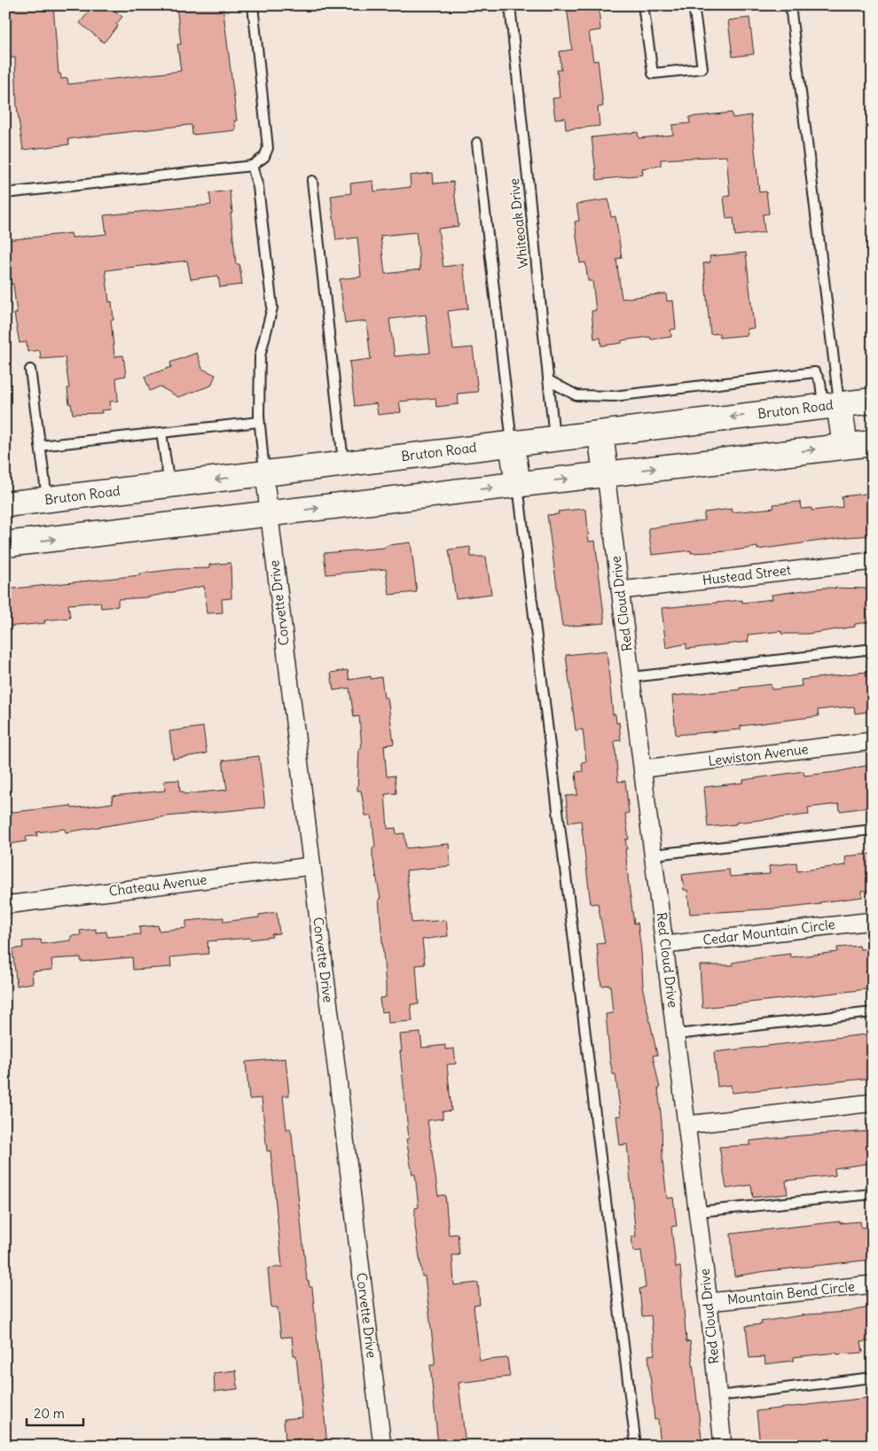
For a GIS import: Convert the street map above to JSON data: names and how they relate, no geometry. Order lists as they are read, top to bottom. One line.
{"streets":{"main road":["Bruton Road"],"street":["Hustead Street","Corvette Drive","Red Cloud Drive","Lewiston Avenue","Chateau Avenue","Cedar Mountain Circle","Mountain Bend Circle"],"lane":["Whiteoak Drive"]},"crossings":[["Whiteoak Drive","Bruton Road"],["Bruton Road","Corvette Drive"],["Hustead Street","Red Cloud Drive"],["Corvette Drive","Chateau Avenue"],["Red Cloud Drive","Lewiston Avenue"],["Red Cloud Drive","Cedar Mountain Circle"],["Red Cloud Drive","Mountain Bend Circle"]],"scale_bar":"20 m"}
